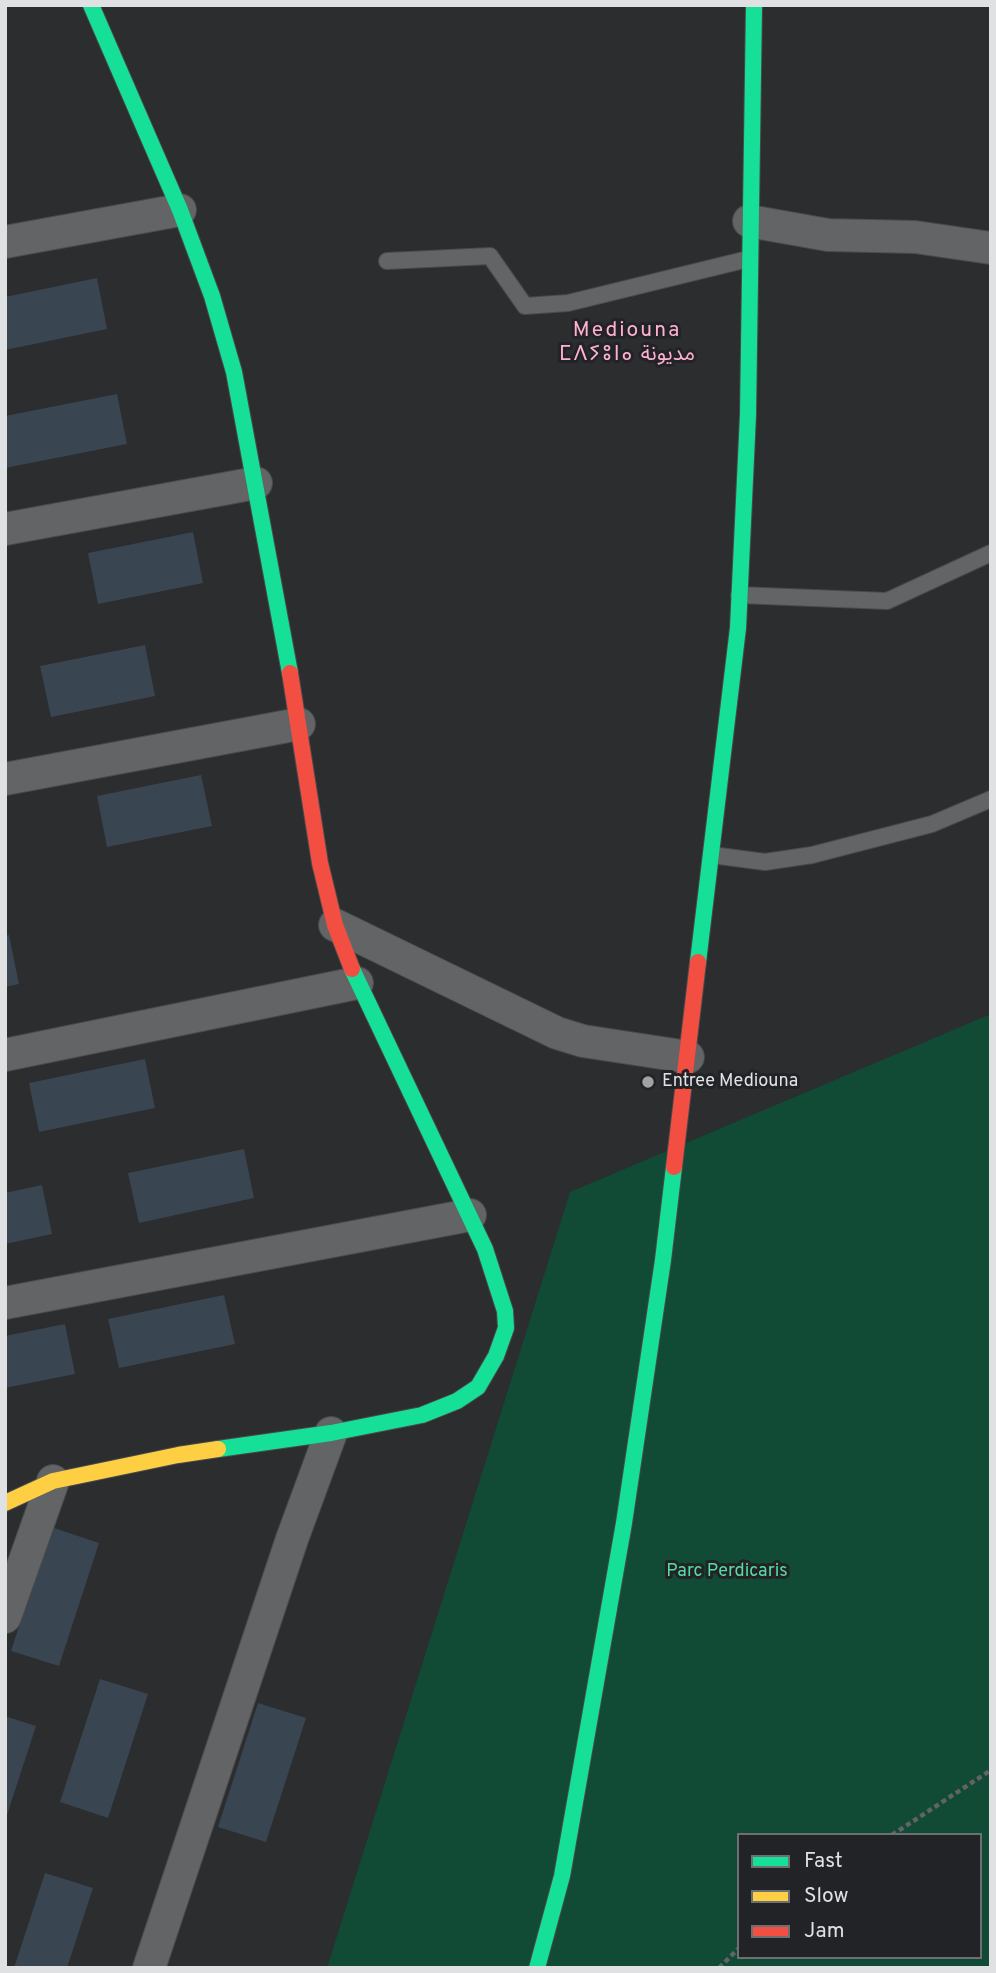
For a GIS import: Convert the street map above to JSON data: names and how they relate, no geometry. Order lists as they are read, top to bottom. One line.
{"districts":["Mediouna ⵎⴷⵢⵓⵏⴰ مديونة"],"parks":["Parc Perdicaris"],"places":["Entree Mediouna"],"legend":["Fast","Slow","Jam"]}
